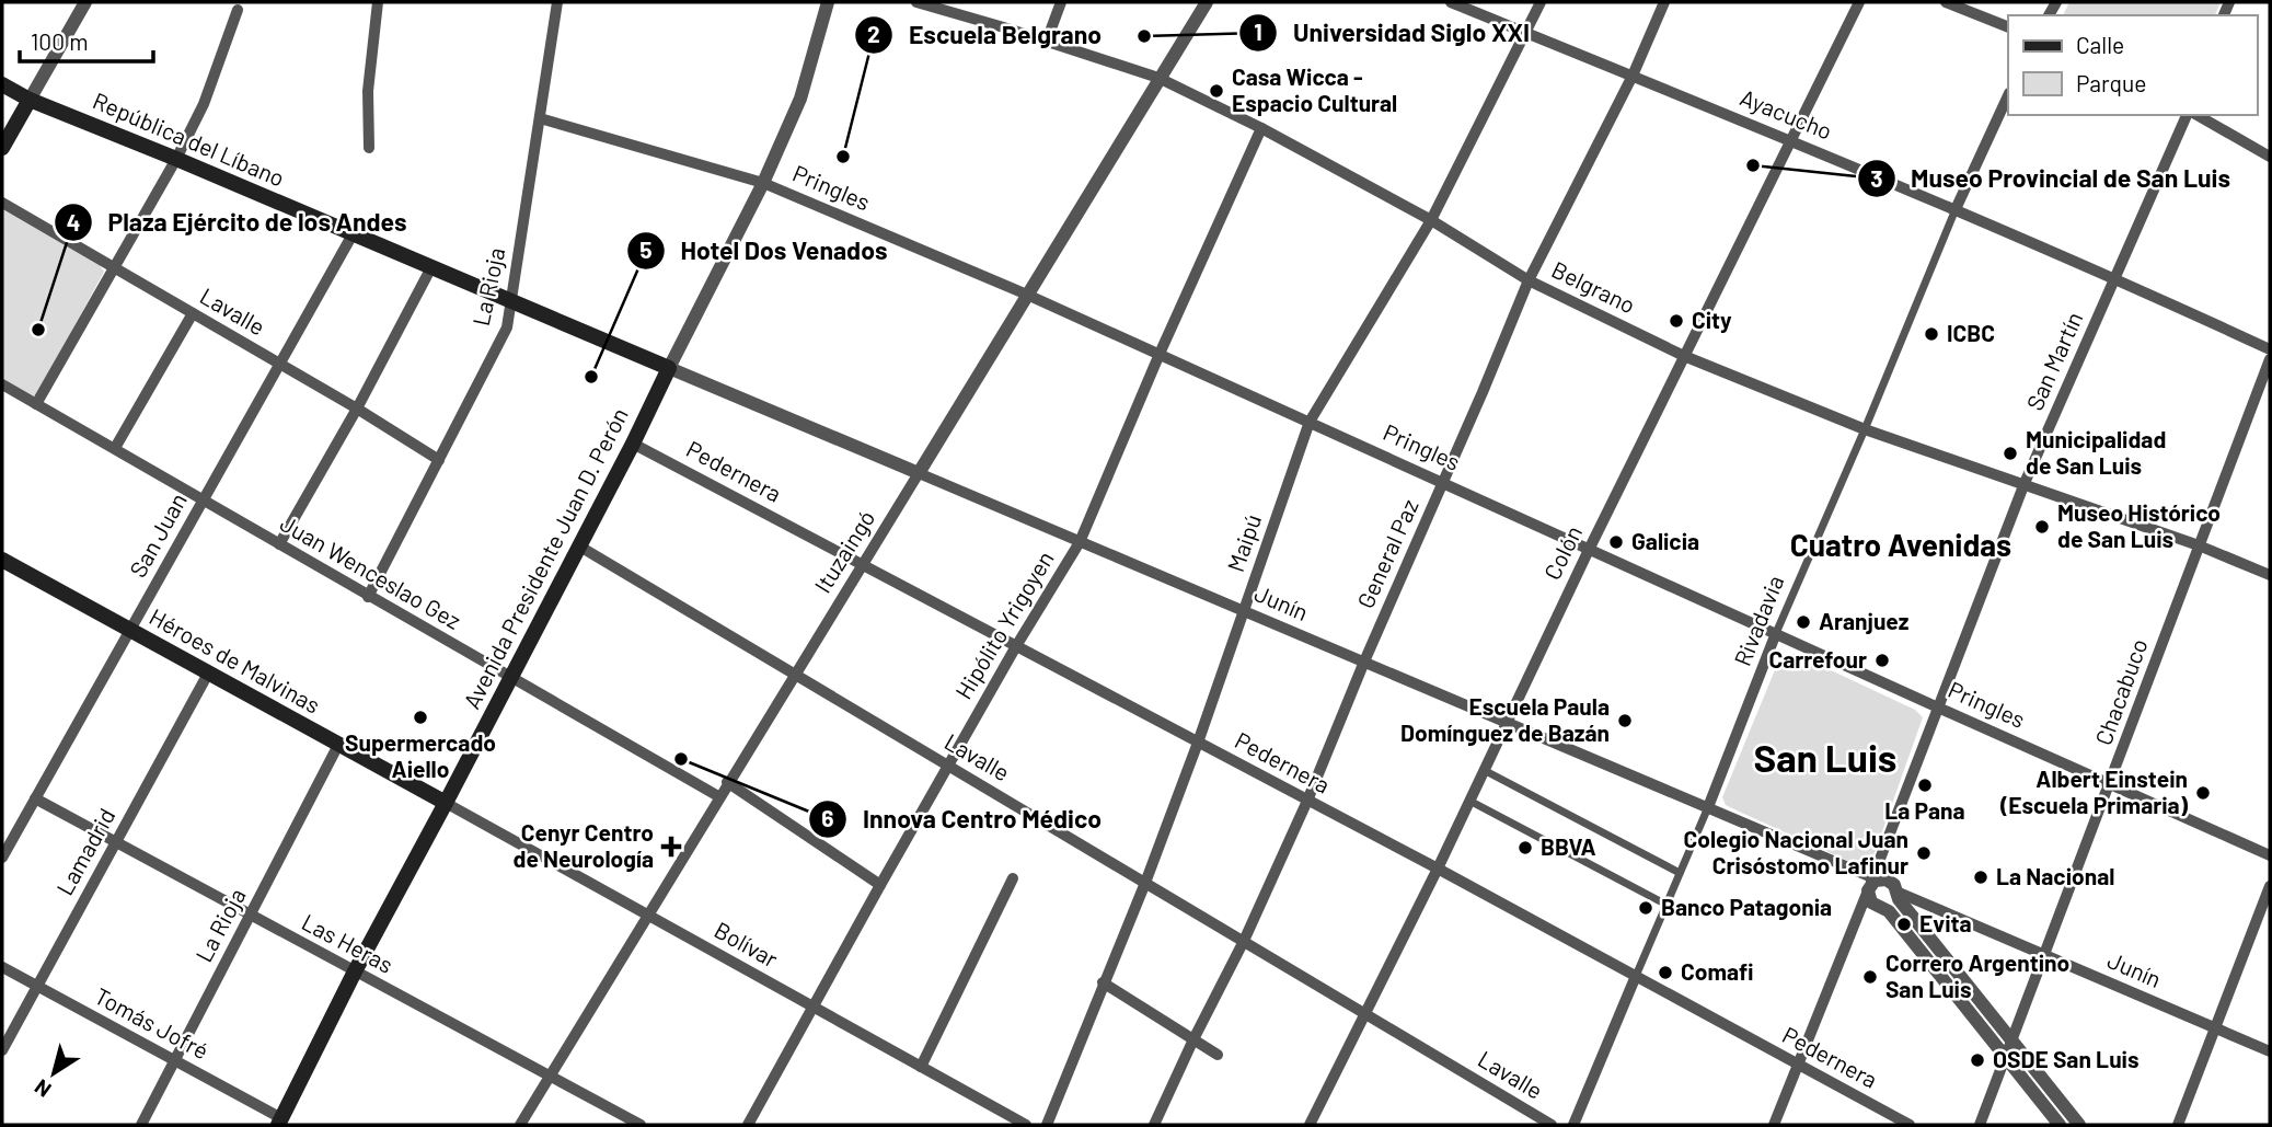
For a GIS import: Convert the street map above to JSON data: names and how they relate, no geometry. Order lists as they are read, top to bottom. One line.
{"streets":{"main road":["República del Líbano","Avenida Presidente Juan D. Perón","Héroes de Malvinas"],"street":["Ayacucho","Pringles","La Rioja","Belgrano","Lavalle","San Martín","Pedernera","San Juan","Maipú","Ituzaingó","Colón","General Paz","Juan Wenceslao Gez","Junín","Rivadavia","Hipólito Yrigoyen","Chacabuco","Lamadrid","Las Heras","Bolívar","Tomás Jofré"]},"crossings":[["Ayacucho","San Martín"],["Ayacucho","Maipú"],["Ayacucho","Colón"],["Ayacucho","General Paz"],["Ayacucho","Rivadavia"],["República del Líbano","La Rioja"],["República del Líbano","San Juan"],["República del Líbano","Avenida Presidente Juan D. Perón"],["República del Líbano","Junín"],["Pringles","La Rioja"],["Pringles","San Martín"],["Pringles","Maipú"],["Pringles","Ituzaingó"],["Pringles","Colón"],["Pringles","General Paz"],["Pringles","Avenida Presidente Juan D. Perón"],["Pringles","Rivadavia"],["Pringles","Hipólito Yrigoyen"],["Pringles","Chacabuco"],["La Rioja","Lavalle"],["La Rioja","Juan Wenceslao Gez"],["La Rioja","Héroes de Malvinas"],["La Rioja","Las Heras"],["La Rioja","Tomás Jofré"],["Belgrano","San Martín"],["Belgrano","Maipú"],["Belgrano","Ituzaingó"],["Belgrano","Colón"],["Belgrano","General Paz"],["Belgrano","Rivadavia"],["Belgrano","Hipólito Yrigoyen"],["Belgrano","Chacabuco"],["Lavalle","San Juan"],["Lavalle","Maipú"],["Lavalle","Ituzaingó"],["Lavalle","Colón"],["Lavalle","General Paz"],["Lavalle","Avenida Presidente Juan D. Perón"],["Lavalle","Hipólito Yrigoyen"],["San Martín","Pedernera"],["San Martín","Junín"],["Pedernera","Maipú"],["Pedernera","Ituzaingó"],["Pedernera","Colón"],["Pedernera","General Paz"],["Pedernera","Avenida Presidente Juan D. Perón"],["Pedernera","Rivadavia"],["Pedernera","Hipólito Yrigoyen"],["San Juan","Juan Wenceslao Gez"],["San Juan","Héroes de Malvinas"],["San Juan","Las Heras"],["Maipú","Junín"],["Ituzaingó","Juan Wenceslao Gez"],["Ituzaingó","Junín"],["Ituzaingó","Las Heras"],["Ituzaingó","Bolívar"],["Colón","Junín"],["General Paz","Junín"],["Avenida Presidente Juan D. Perón","Juan Wenceslao Gez"],["Avenida Presidente Juan D. Perón","Junín"],["Avenida Presidente Juan D. Perón","Héroes de Malvinas"],["Avenida Presidente Juan D. Perón","Las Heras"],["Avenida Presidente Juan D. Perón","Bolívar"],["Avenida Presidente Juan D. Perón","Tomás Jofré"],["Junín","Rivadavia"],["Junín","Hipólito Yrigoyen"],["Junín","Chacabuco"],["Hipólito Yrigoyen","Bolívar"],["Héroes de Malvinas","Lamadrid"],["Héroes de Malvinas","Bolívar"],["Lamadrid","Las Heras"],["Lamadrid","Tomás Jofré"]],"districts":["Cuatro Avenidas","San Luis"],"places":{"other":["Universidad Siglo XXI","Casa Wicca - Espacio Cultural","Escuela Belgrano","Museo Provincial de San Luis","City","Plaza Ejército de los Andes","ICBC","Hotel Dos Venados","Municipalidad de San Luis","Museo Histórico de San Luis","Galicia","Aranjuez","Carrefour","Supermercado Aiello","Escuela Paula Domínguez de Bazán","Innova Centro Médico","La Pana","Albert Einstein (Escuela Primaria)","BBVA","Colegio Nacional Juan Crisóstomo Lafinur","La Nacional","Banco Patagonia","Evita","Comafi","Correro Argentino San Luis","OSDE San Luis"],"health":["Cenyr Centro de Neurología"]},"legend":["Calle","Parque"],"scale_bar":"100 m","north":"bottom left"}
